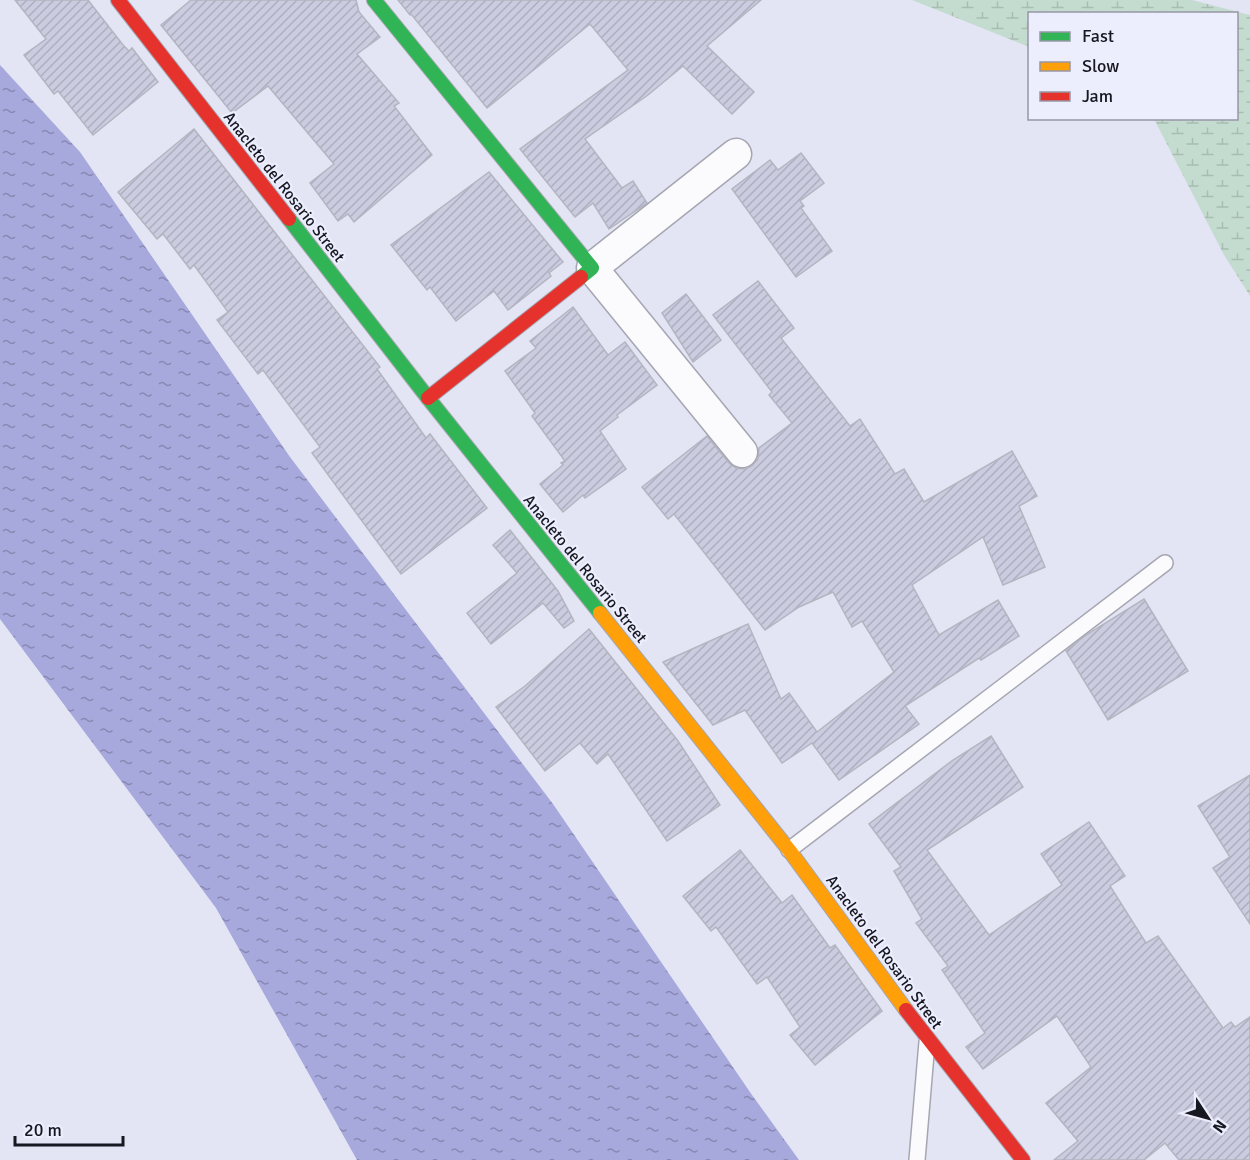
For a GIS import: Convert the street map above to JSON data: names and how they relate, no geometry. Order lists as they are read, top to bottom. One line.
{"streets":{"street":["Anacleto del Rosario Street"]},"legend":["Fast","Slow","Jam"],"scale_bar":"20 m","north":"bottom right"}
